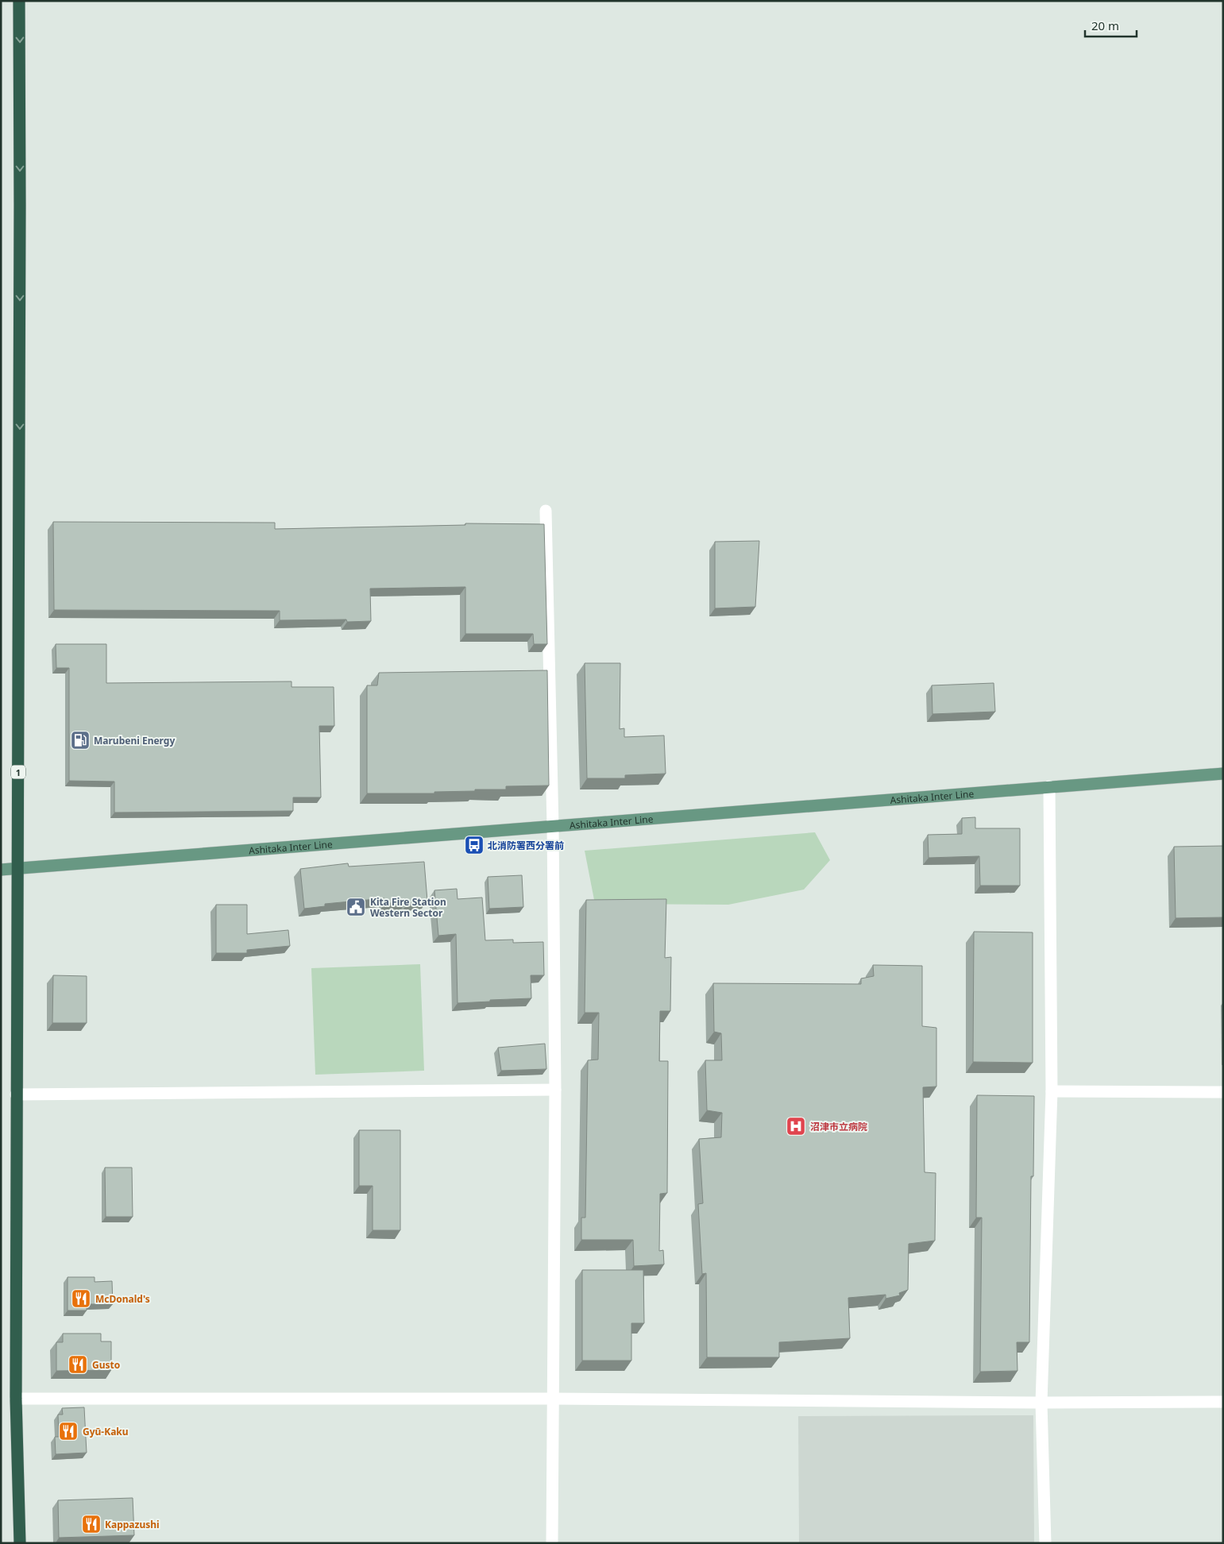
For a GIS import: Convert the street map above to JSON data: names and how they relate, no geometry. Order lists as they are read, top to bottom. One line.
{"streets":{"highway":["1"],"main road":["Ashitaka Inter Line"]},"crossings":[["1","Ashitaka Inter Line"]],"places":{"fuel station":["Marubeni Energy"],"bus stop":["北消防署西分署前"],"public building":["Kita Fire Station Western Sector"],"hospital":["沼津市立病院"],"restaurant":["McDonald's","Gusto","Gyū-Kaku","Kappazushi"]},"scale_bar":"20 m"}
